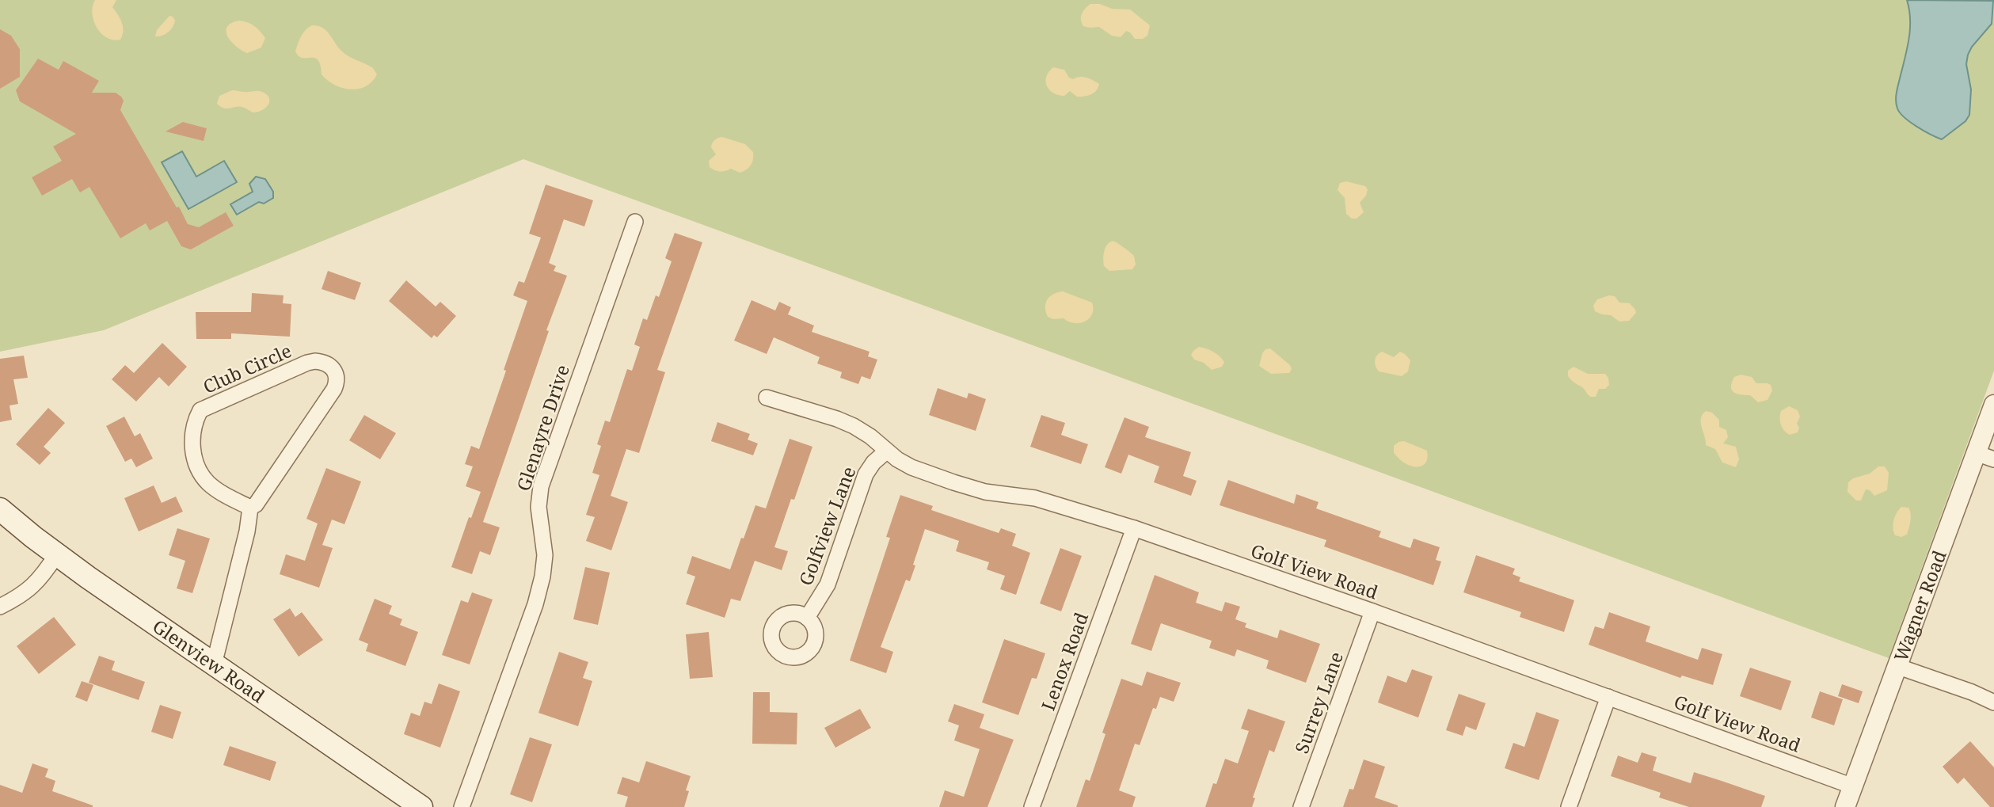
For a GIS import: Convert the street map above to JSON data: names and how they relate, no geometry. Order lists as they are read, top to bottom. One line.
{"streets":{"main road":["Glenview Road"],"street":["Club Circle","Glenayre Drive","Golfview Lane","Golf View Road","Wagner Road","Lenox Road","Surrey Lane"]},"crossings":[["Golfview Lane","Golf View Road"],["Golf View Road","Wagner Road"],["Golf View Road","Lenox Road"],["Golf View Road","Surrey Lane"]]}
